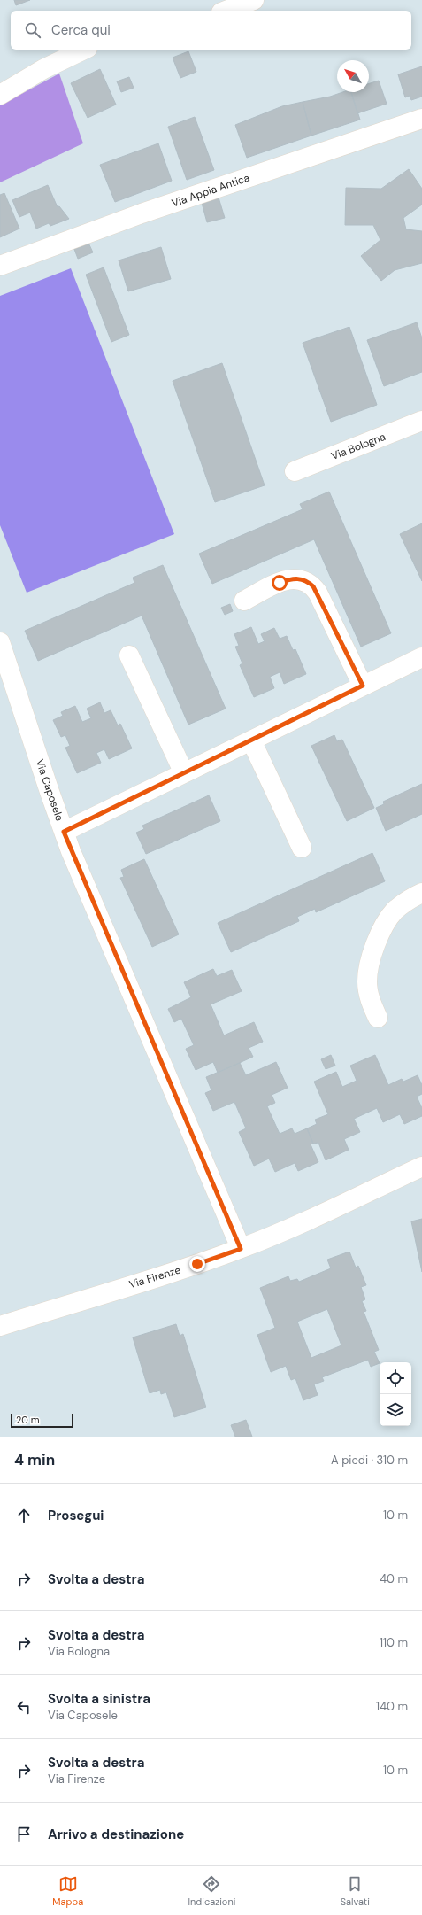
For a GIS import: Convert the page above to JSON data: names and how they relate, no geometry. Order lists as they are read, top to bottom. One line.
{"streets":{"street":["Via Appia Antica","Via Bologna","Via Caposele","Via Firenze"]},"crossings":[["Via Caposele","Via Firenze"]],"scale_bar":"20 m","north":"top left","page":{"search":"Cerca qui","scale":"20 m","heading":["4 min","A piedi · 310 m"],"list":[["Prosegui","10 m"],["Svolta a destra","40 m"],["Svolta a destra","Via Bologna","110 m"],["Svolta a sinistra","Via Caposele","140 m"],["Svolta a destra","Via Firenze","10 m"],"Arrivo a destinazione"],"nav":["Mappa","Indicazioni","Salvati"]}}
